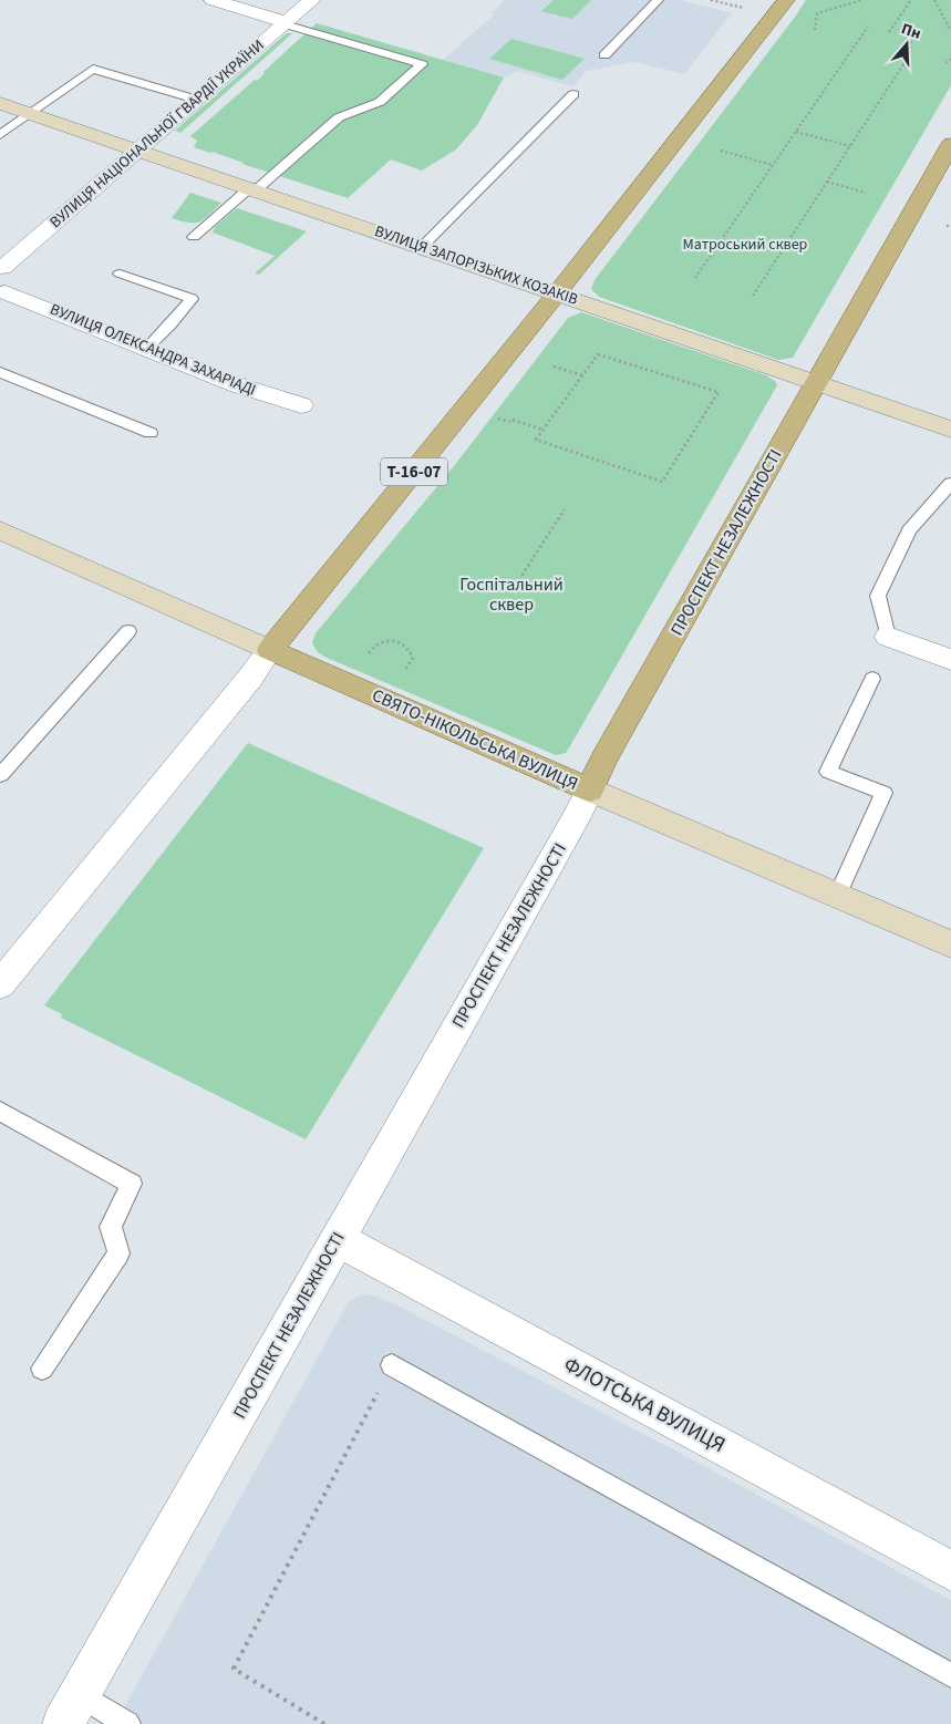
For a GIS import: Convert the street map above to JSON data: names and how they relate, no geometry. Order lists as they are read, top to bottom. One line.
{"streets":{"main road":["ВУЛИЦЯ ЗАПОРІЗЬКИХ КОЗАКІВ","Т-16-07","ПРОСПЕКТ НЕЗАЛЕЖНОСТІ","СВЯТО-НІКОЛЬСЬКА ВУЛИЦЯ"],"street":["ВУЛИЦЯ НАЦІОНАЛЬНОЇ ГВАРДІЇ УКРАЇНИ","ВУЛИЦЯ ОЛЕКСАНДРА ЗАХАРІАДІ","ФЛОТСЬКА ВУЛИЦЯ"]},"crossings":[["ВУЛИЦЯ НАЦІОНАЛЬНОЇ ГВАРДІЇ УКРАЇНИ","ВУЛИЦЯ ЗАПОРІЗЬКИХ КОЗАКІВ"],["ВУЛИЦЯ ЗАПОРІЗЬКИХ КОЗАКІВ","Т-16-07"],["ВУЛИЦЯ ЗАПОРІЗЬКИХ КОЗАКІВ","ПРОСПЕКТ НЕЗАЛЕЖНОСТІ"],["Т-16-07","СВЯТО-НІКОЛЬСЬКА ВУЛИЦЯ"],["ПРОСПЕКТ НЕЗАЛЕЖНОСТІ","СВЯТО-НІКОЛЬСЬКА ВУЛИЦЯ"],["ПРОСПЕКТ НЕЗАЛЕЖНОСТІ","ФЛОТСЬКА ВУЛИЦЯ"]],"parks":["Матроський сквер","Госпітальний сквер"],"north":"top"}
